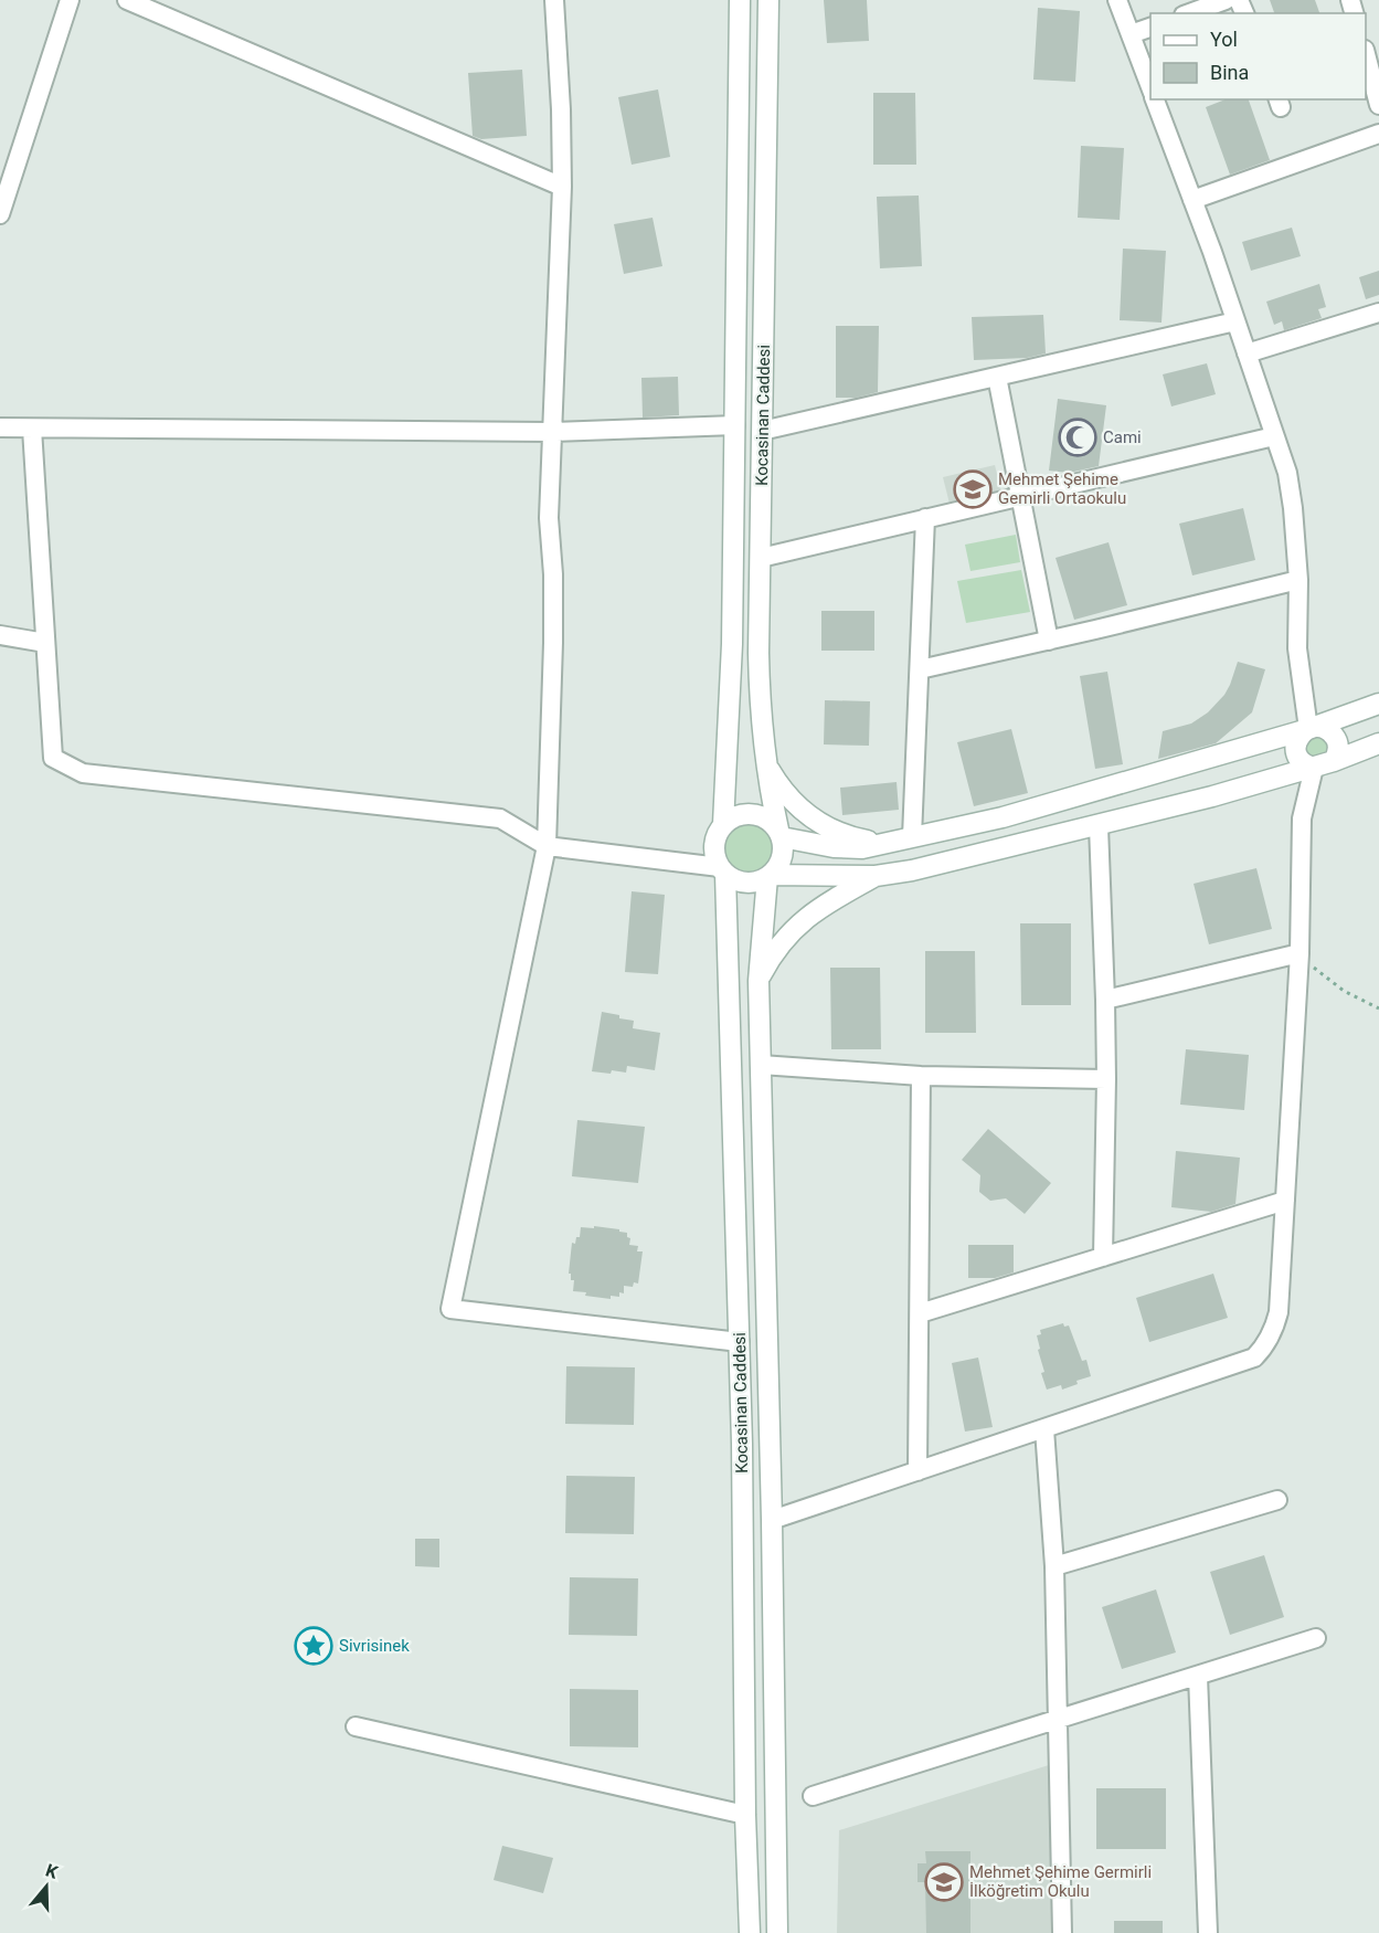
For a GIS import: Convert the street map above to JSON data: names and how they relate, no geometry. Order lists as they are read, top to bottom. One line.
{"streets":{"main road":["Kocasinan Caddesi"]},"places":{"mosque":["Cami"],"school or university":["Mehmet Şehime Gemirli Ortaokulu","Mehmet Şehime Germirli İlköğretim Okulu"],"place":["Sivrisinek"]},"legend":["Yol","Bina"],"north":"top"}
